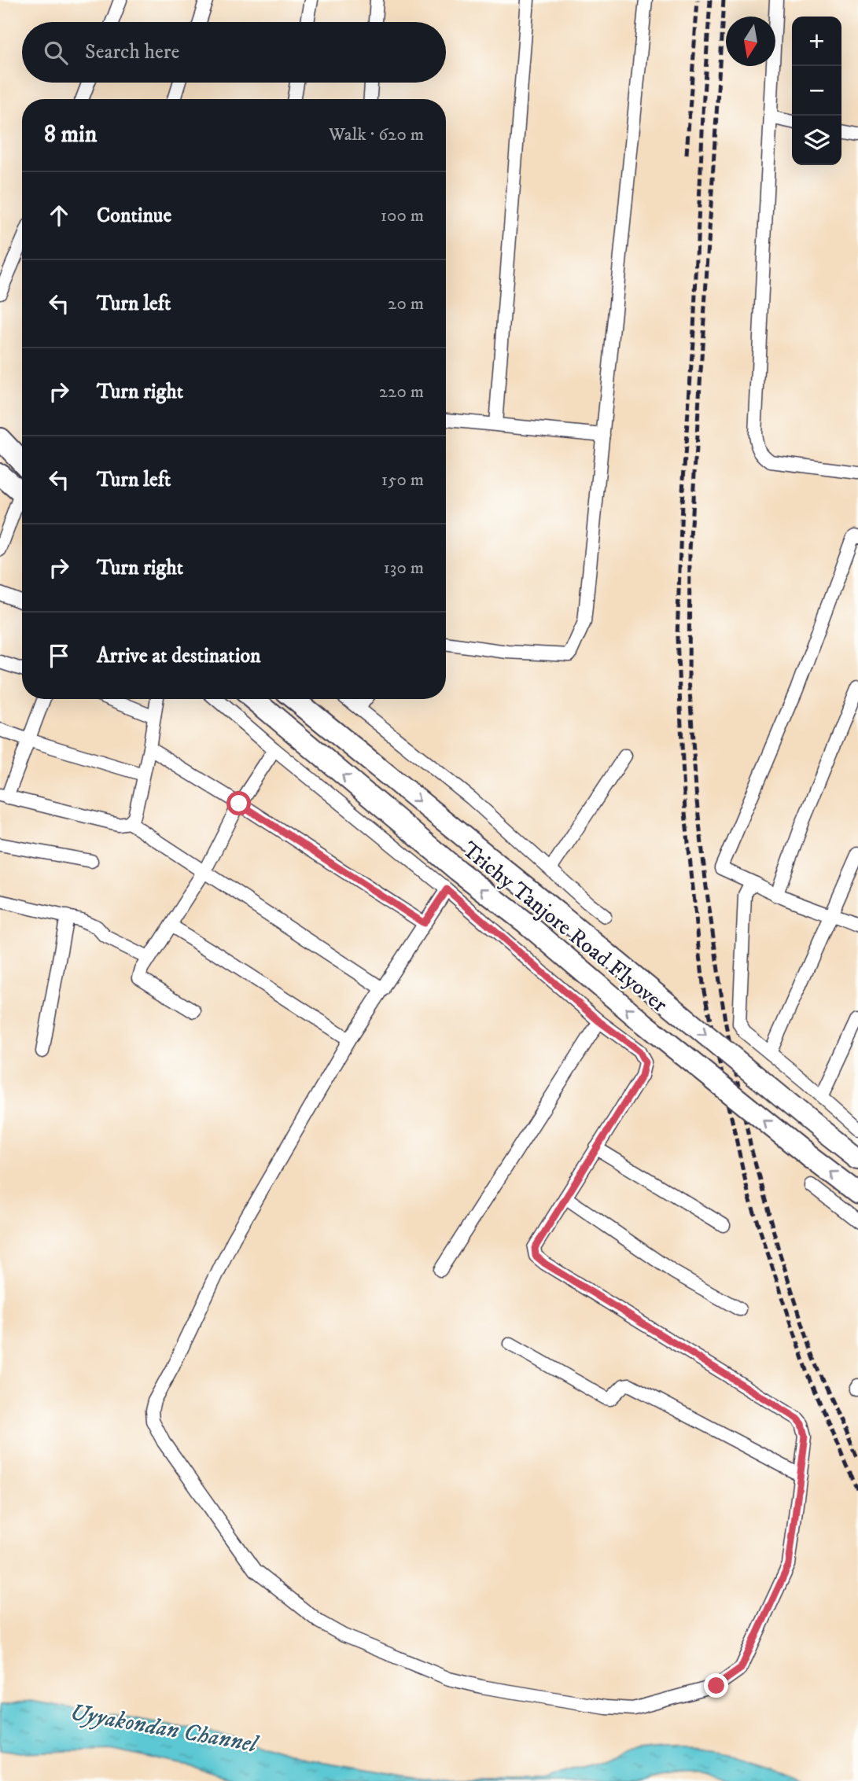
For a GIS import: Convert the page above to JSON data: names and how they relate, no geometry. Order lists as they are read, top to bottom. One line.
{"streets":{"highway":["Trichy Tanjore Road Flyover"]},"water":["Uyyakondan Channel"],"north":"bottom","page":{"map_buttons":["+","−"],"search":"Search here","heading":["8 min","Walk · 620 m"],"list":[["Continue","100 m"],["Turn left","20 m"],["Turn right","220 m"],["Turn left","150 m"],["Turn right","130 m"],"Arrive at destination"]}}
